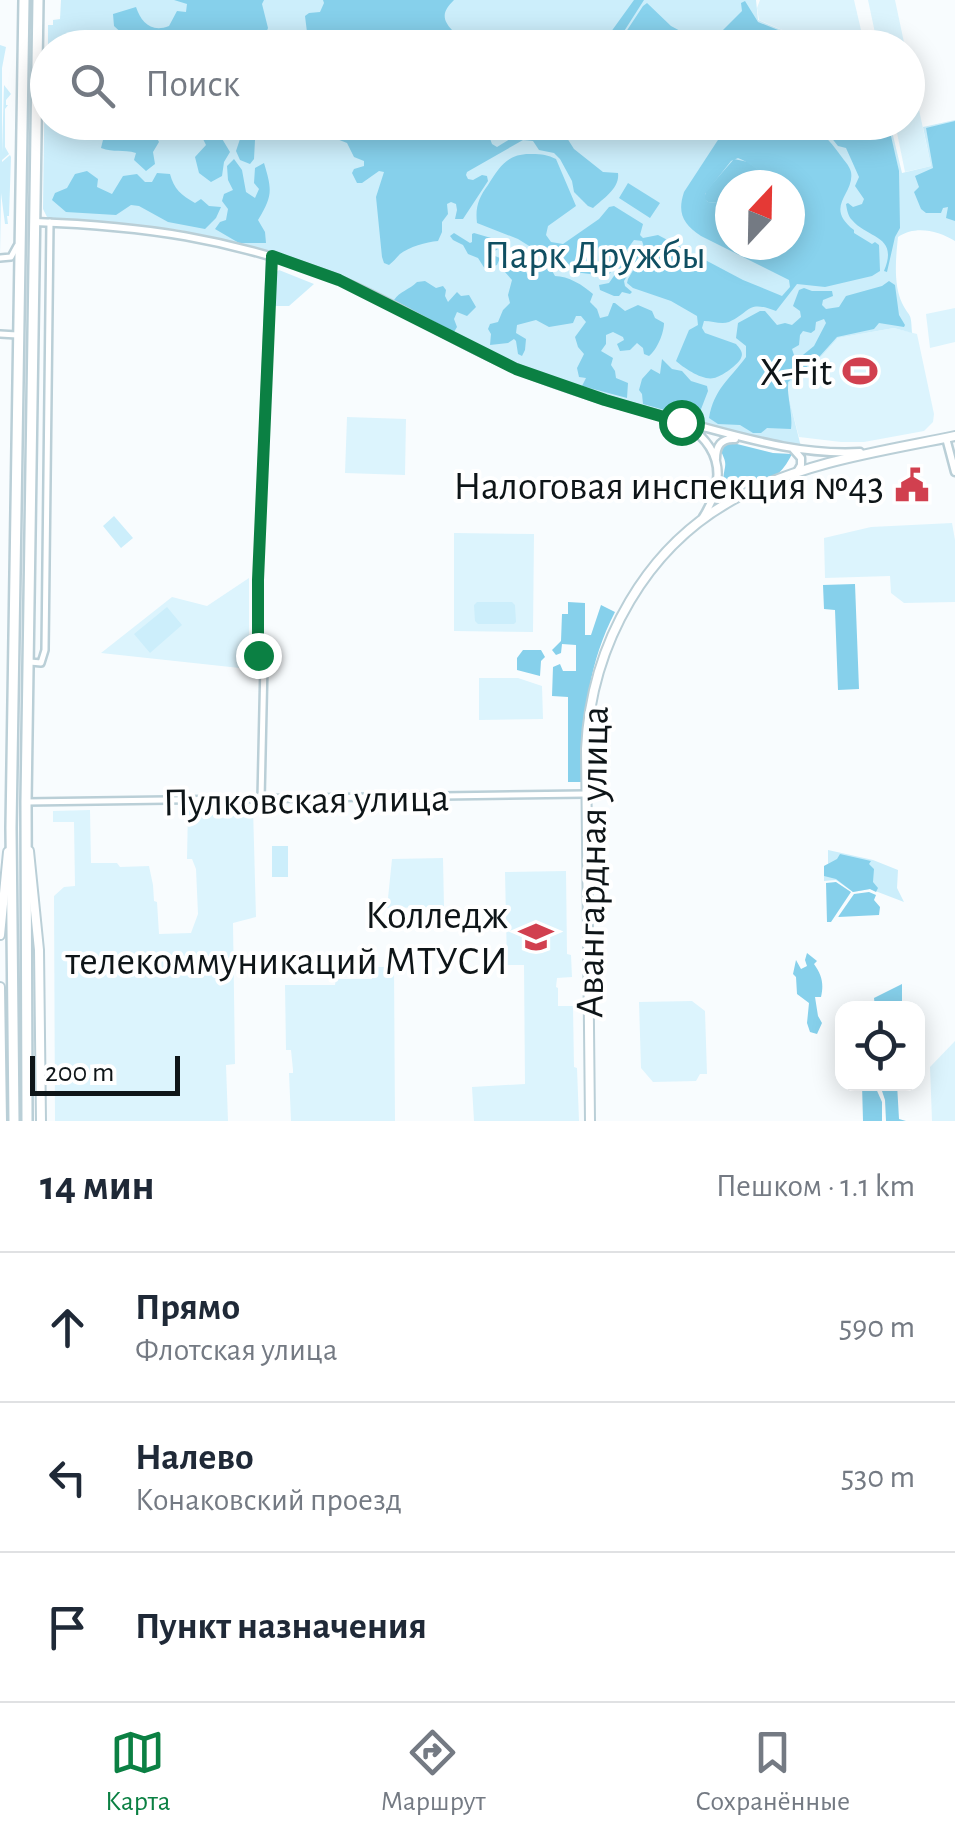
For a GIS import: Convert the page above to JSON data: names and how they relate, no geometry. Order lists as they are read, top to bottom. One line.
{"streets":{"main road":["Авангардная улица"],"street":["Пулковская улица"]},"crossings":[["Пулковская улица","Авангардная улица"]],"parks":["Парк Дружбы"],"places":{"sports":["X-Fit"],"public building":["Налоговая инспекция №43"],"school or university":["Колледж телекоммуникаций МТУСИ"]},"scale_bar":"200 m","north":"top","page":{"search":"Поиск","scale":"200 m","heading":["14 мин","Пешком · 1.1 km"],"list":[["Прямо","Флотская улица","590 m"],["Налево","Конаковский проезд","530 m"],"Пункт назначения"],"nav":["Карта","Маршрут","Сохранённые"]}}
